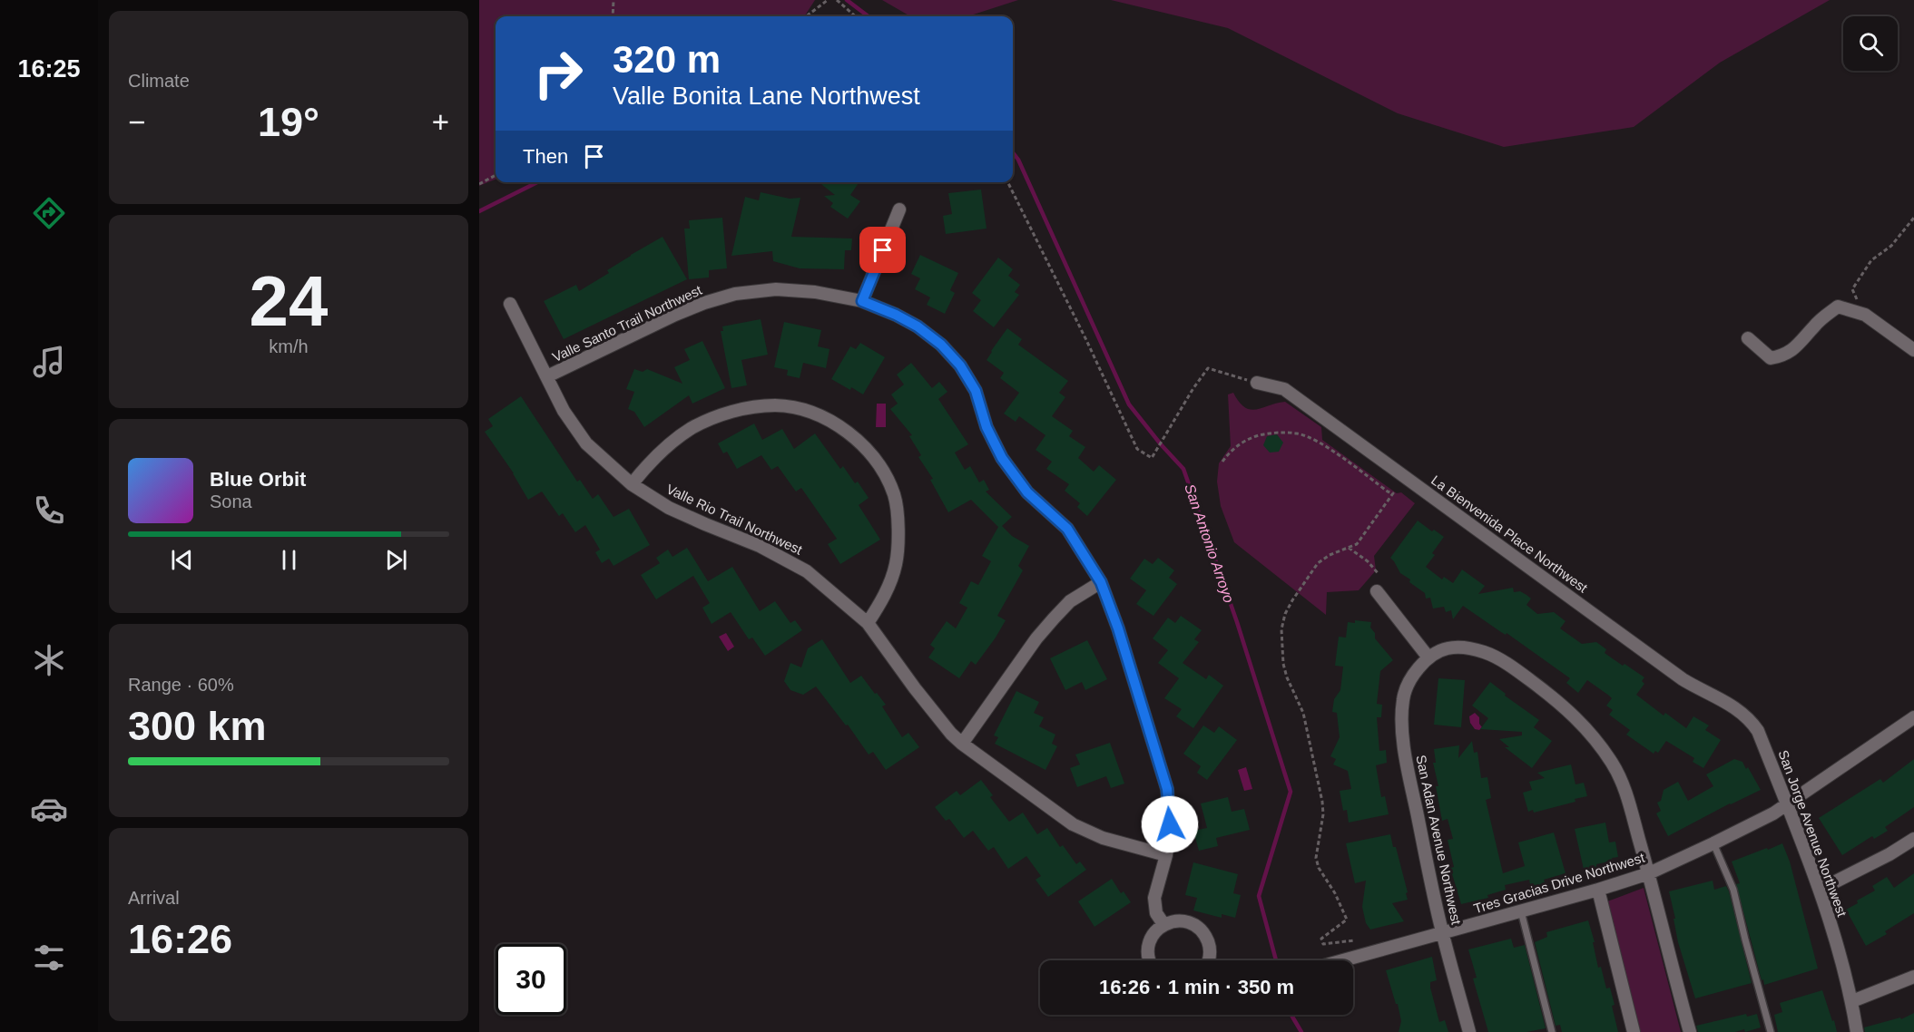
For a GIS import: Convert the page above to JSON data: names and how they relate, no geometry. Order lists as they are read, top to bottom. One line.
{"streets":{"street":["Valle Santo Trail Northwest","Valle Rio Trail Northwest","La Bienvenida Place Northwest","San Jorge Avenue Northwest","San Adan Avenue Northwest","Tres Gracias Drive Northwest"]},"crossings":[["Valle Santo Trail Northwest","Valle Rio Trail Northwest"],["La Bienvenida Place Northwest","San Jorge Avenue Northwest"],["San Jorge Avenue Northwest","Tres Gracias Drive Northwest"],["San Adan Avenue Northwest","Tres Gracias Drive Northwest"]],"water":["San Antonio Arroyo"],"page":{"tabs":"16:25","tile":["Climate",["24","km/h"],["Range · 60%","300 km"],["Arrival","16:26"]],"turn":["320 m","Valle Bonita Lane Northwest"],"heat":["−","19°","+"],"then":"Then","song":["Blue Orbit","Sona"],"limit":"30","trip":"16:26 · 1 min · 350 m"}}
